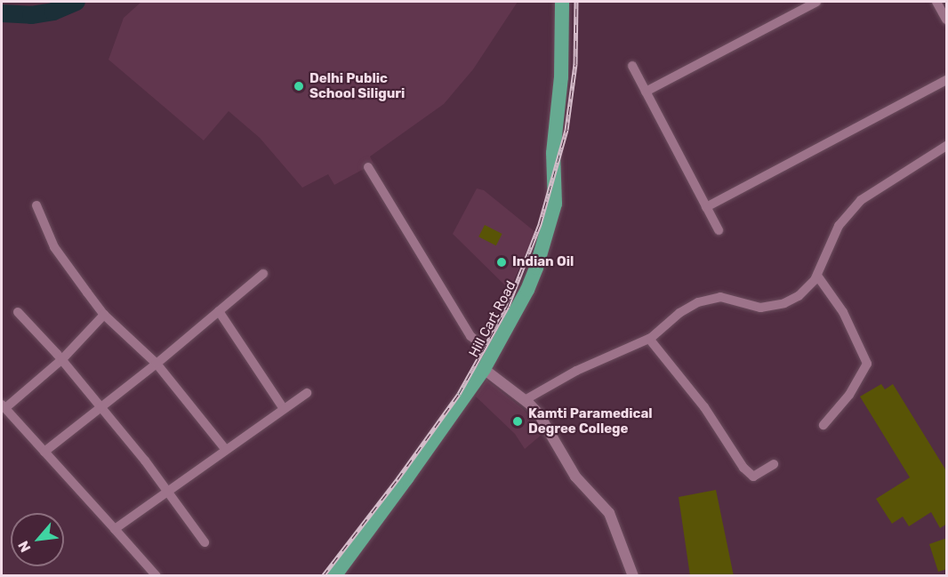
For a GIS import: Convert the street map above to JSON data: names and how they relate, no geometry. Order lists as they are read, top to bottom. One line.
{"streets":{"highway":["Hill Cart Road"]},"places":["Delhi Public School Siliguri","Indian Oil","Kamti Paramedical Degree College"],"north":"bottom left"}
